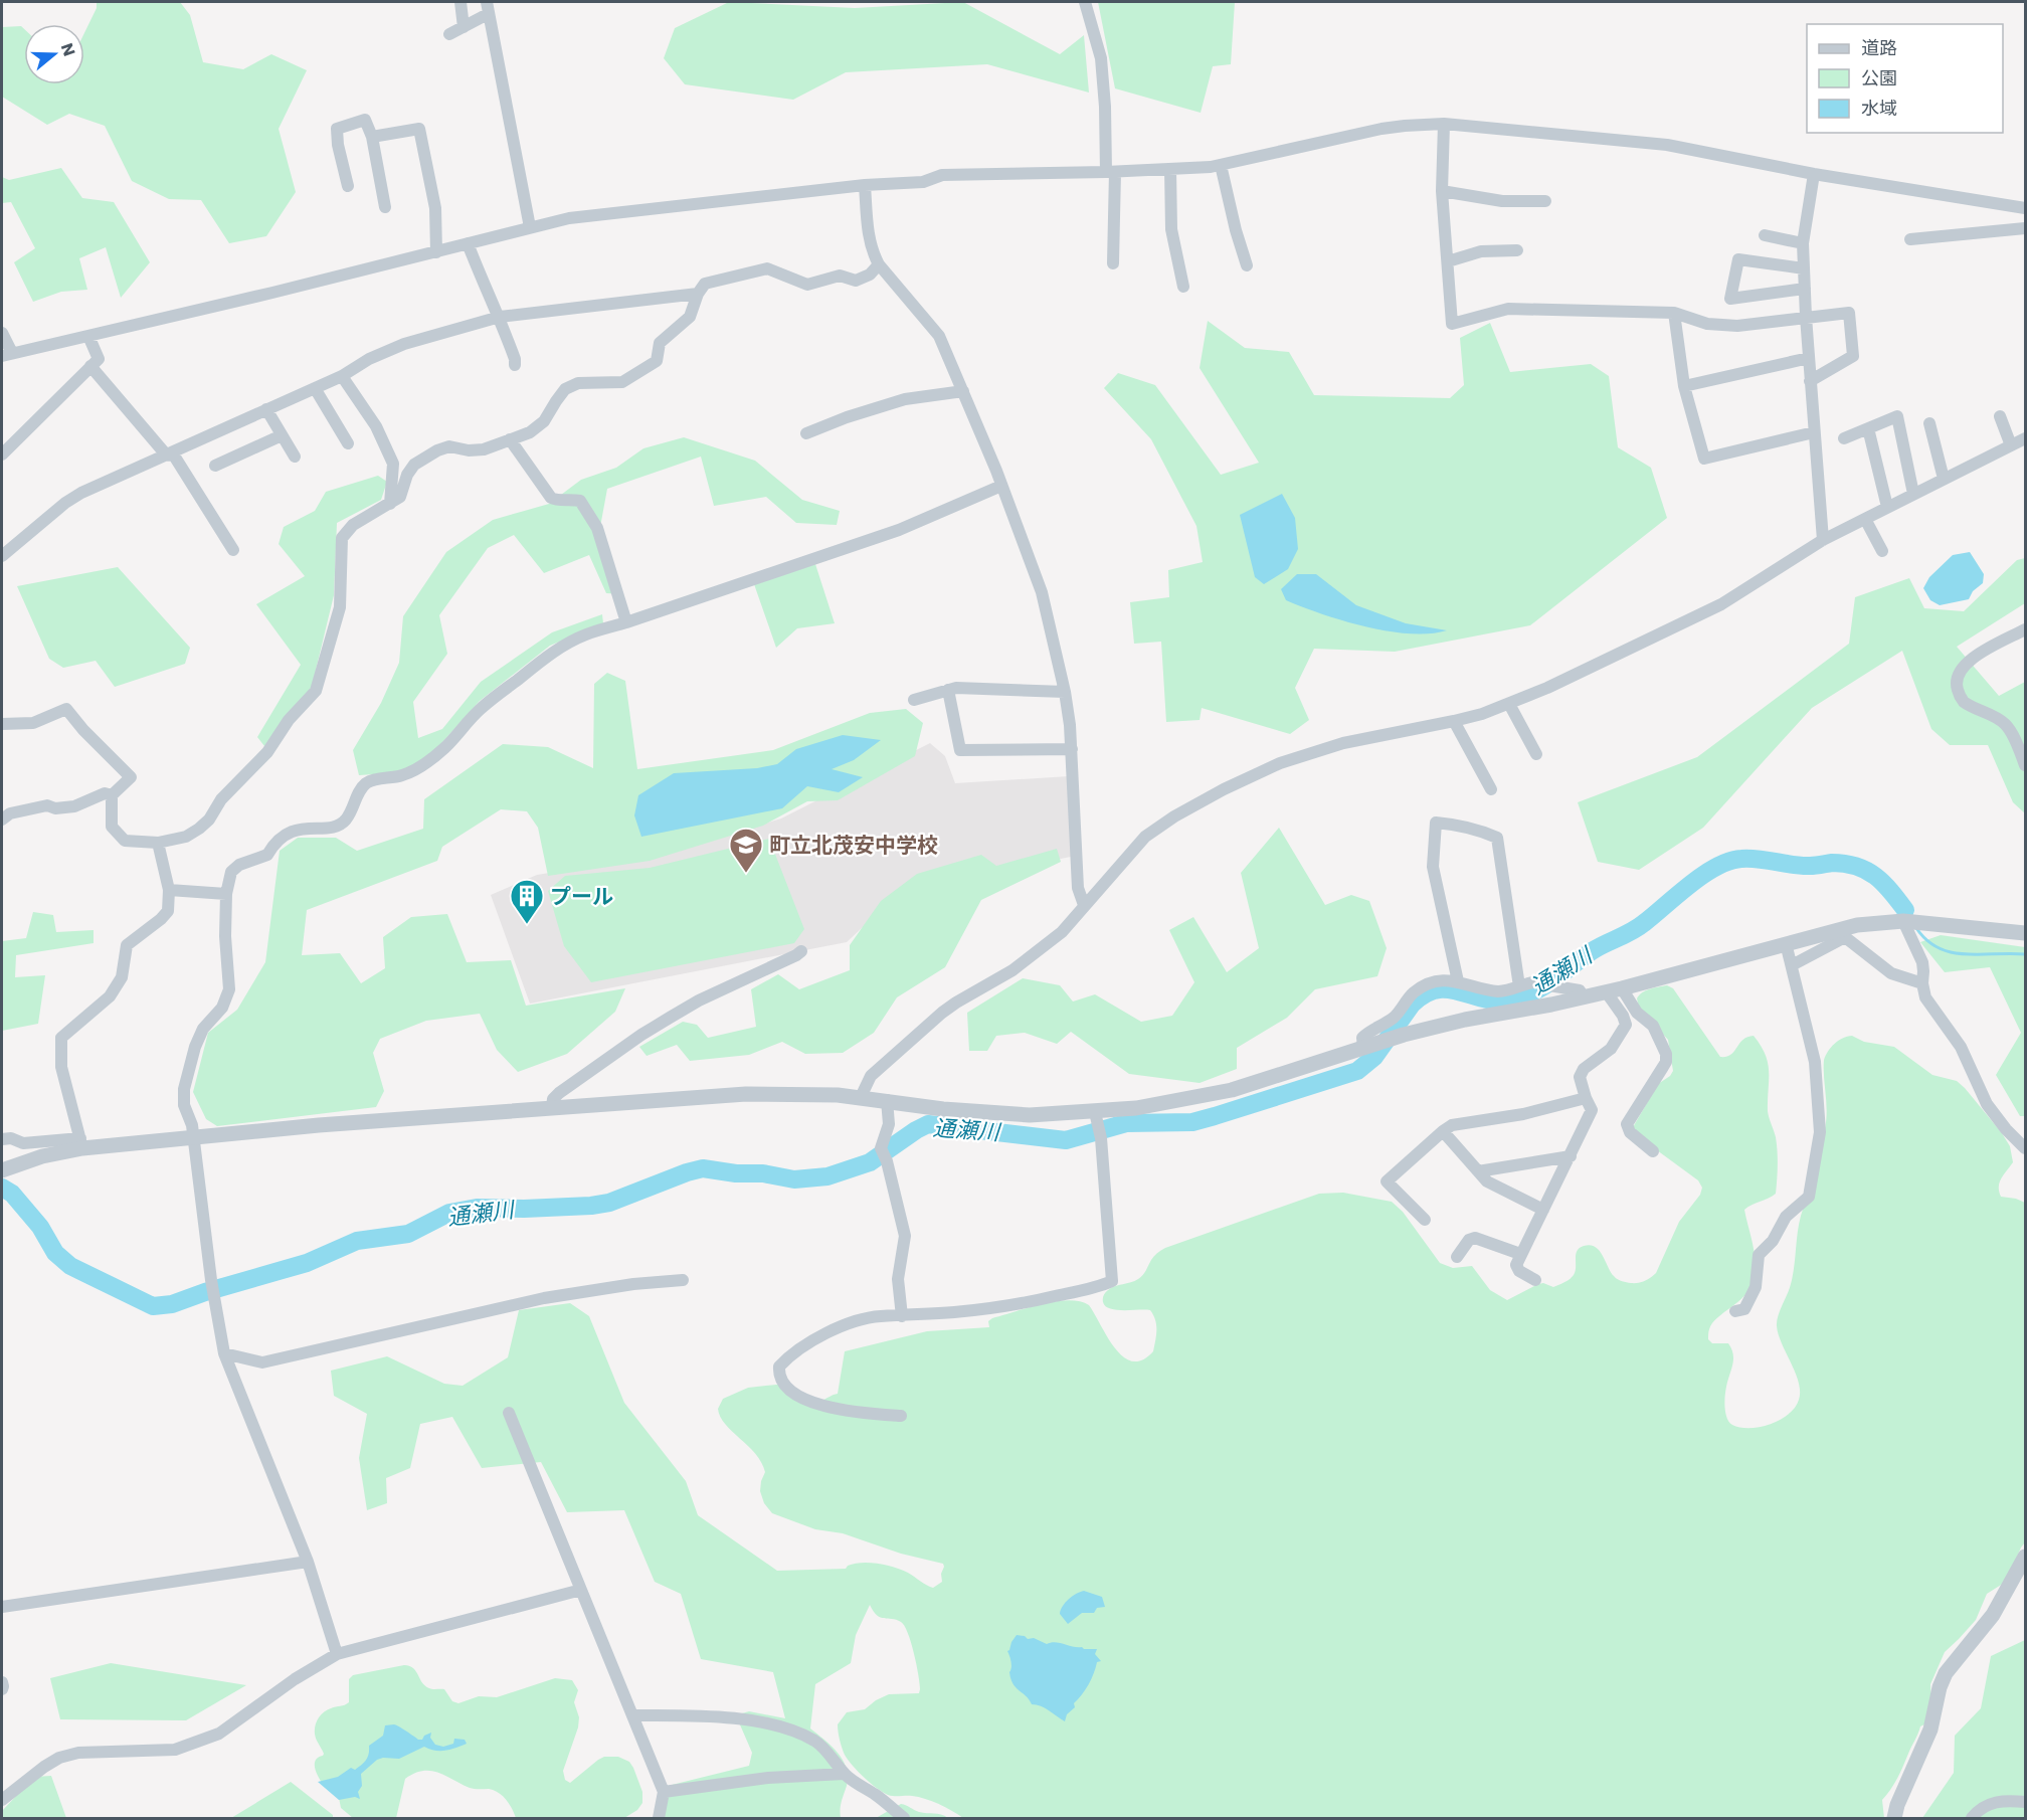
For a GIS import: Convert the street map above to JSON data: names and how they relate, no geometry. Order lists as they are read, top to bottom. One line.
{"water":["通瀬川"],"places":{"school or university":["町立北茂安中学校"],"building":["プール"]},"legend":["道路","公園","水域"],"north":"right"}
